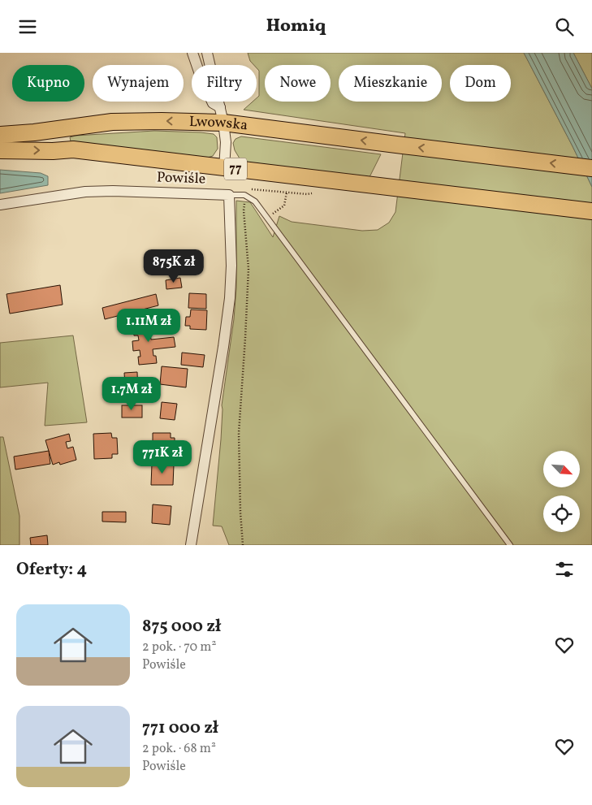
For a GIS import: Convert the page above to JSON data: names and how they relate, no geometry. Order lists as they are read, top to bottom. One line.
{"streets":{"main road":["Lwowska","77"],"street":["Powiśle"]},"north":"bottom right","page":{"header":"Homiq","chip":["Kupno","Wynajem","Filtry","Nowe","Mieszkanie","Dom"],"price":["875K zł","1.11M zł","1.7M zł","771K zł"],"heading":"Oferty: 4","list":[{"name":"875 000 zł","note":"2 pok. · 70 m² · Powiśle"},{"name":"771 000 zł","note":"2 pok. · 68 m² · Powiśle"}]}}
